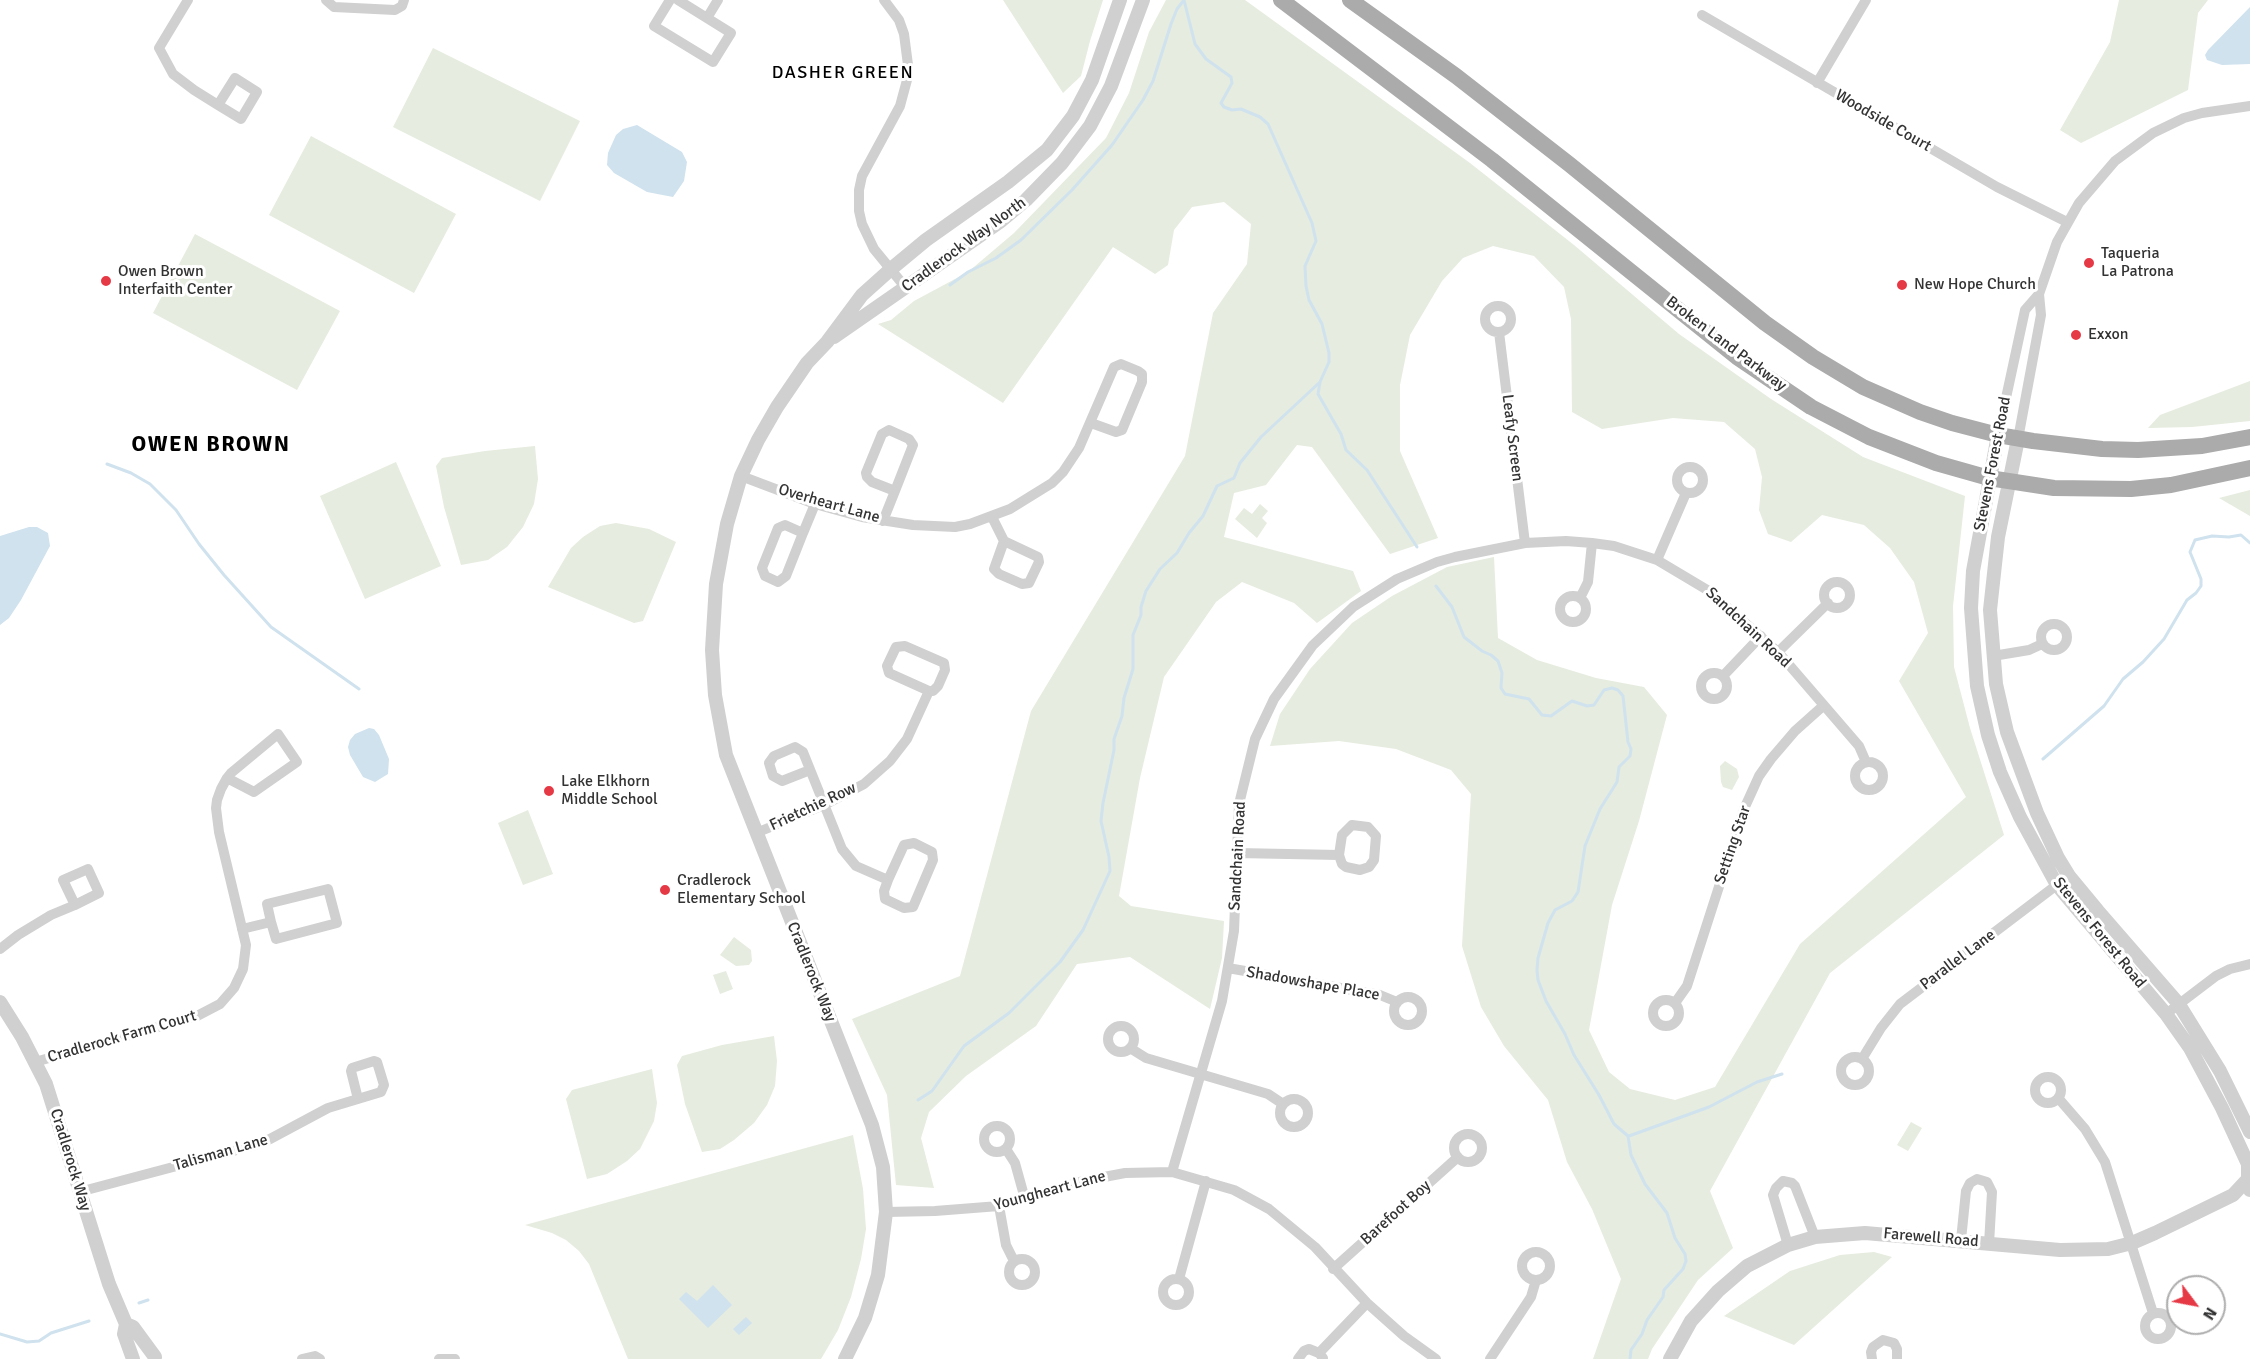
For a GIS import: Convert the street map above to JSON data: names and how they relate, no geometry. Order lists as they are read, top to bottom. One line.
{"streets":{"main road":["Broken Land Parkway"],"street":["Woodside Court","Cradlerock Way North","Leafy Screen","Stevens Forest Road","Overheart Lane","Sandchain Road","Frietchie Row","Setting Star","Parallel Lane","Cradlerock Way","Shadowshape Place","Cradlerock Farm Court","Talisman Lane","Youngheart Lane","Barefoot Boy","Farewell Road"]},"crossings":[["Woodside Court","Stevens Forest Road"],["Cradlerock Way North","Overheart Lane"],["Cradlerock Way North","Cradlerock Way"],["Broken Land Parkway","Stevens Forest Road"],["Leafy Screen","Sandchain Road"],["Stevens Forest Road","Parallel Lane"],["Stevens Forest Road","Farewell Road"],["Overheart Lane","Cradlerock Way"],["Sandchain Road","Setting Star"],["Sandchain Road","Shadowshape Place"],["Sandchain Road","Youngheart Lane"],["Frietchie Row","Cradlerock Way"],["Cradlerock Way","Cradlerock Farm Court"],["Cradlerock Way","Talisman Lane"],["Cradlerock Way","Youngheart Lane"],["Youngheart Lane","Barefoot Boy"]],"districts":["DASHER GREEN","OWEN BROWN"],"places":["Taqueria La Patrona","Owen Brown Interfaith Center","New Hope Church","Exxon","Lake Elkhorn Middle School","Cradlerock Elementary School"],"north":"bottom right"}
